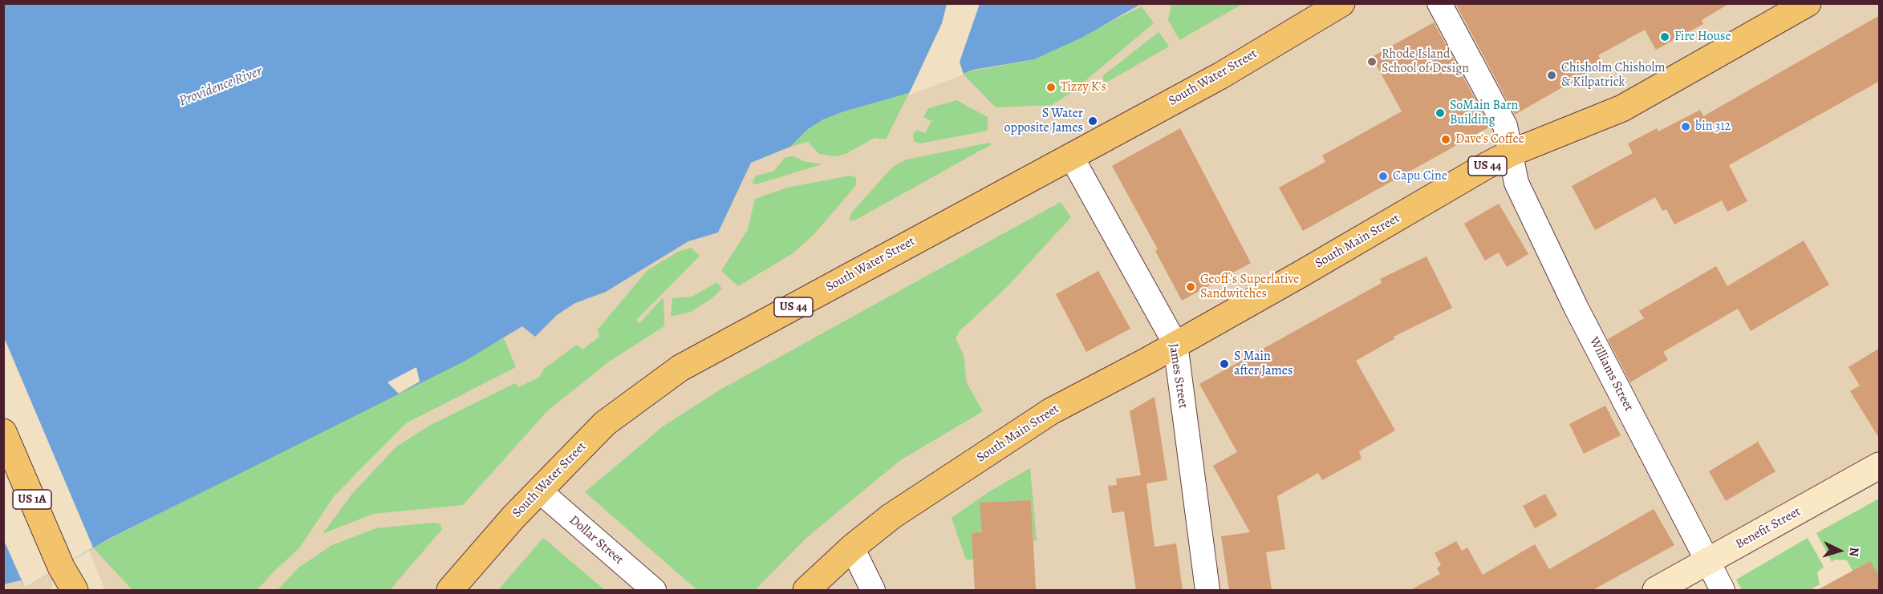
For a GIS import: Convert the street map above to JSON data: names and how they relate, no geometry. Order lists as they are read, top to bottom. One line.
{"streets":{"main road":["South Water Street","US 44","South Main Street","US 1A"],"street":["Williams Street","James Street","Benefit Street","Dollar Street"]},"crossings":[["South Water Street","James Street"],["South Water Street","Dollar Street"],["South Main Street","Williams Street"],["South Main Street","James Street"],["Williams Street","Benefit Street"]],"water":["Providence River"],"places":["Fire House","Rhode Island School of Design","Chisholm Chisholm & Kilpatrick","Tizzy K's","SoMain Barn Building","S Water opposite James","bin 312","Dave’s Coffee","Capu Cine","Geoff's Superlative Sandwitches","S Main after James"],"north":"right"}
